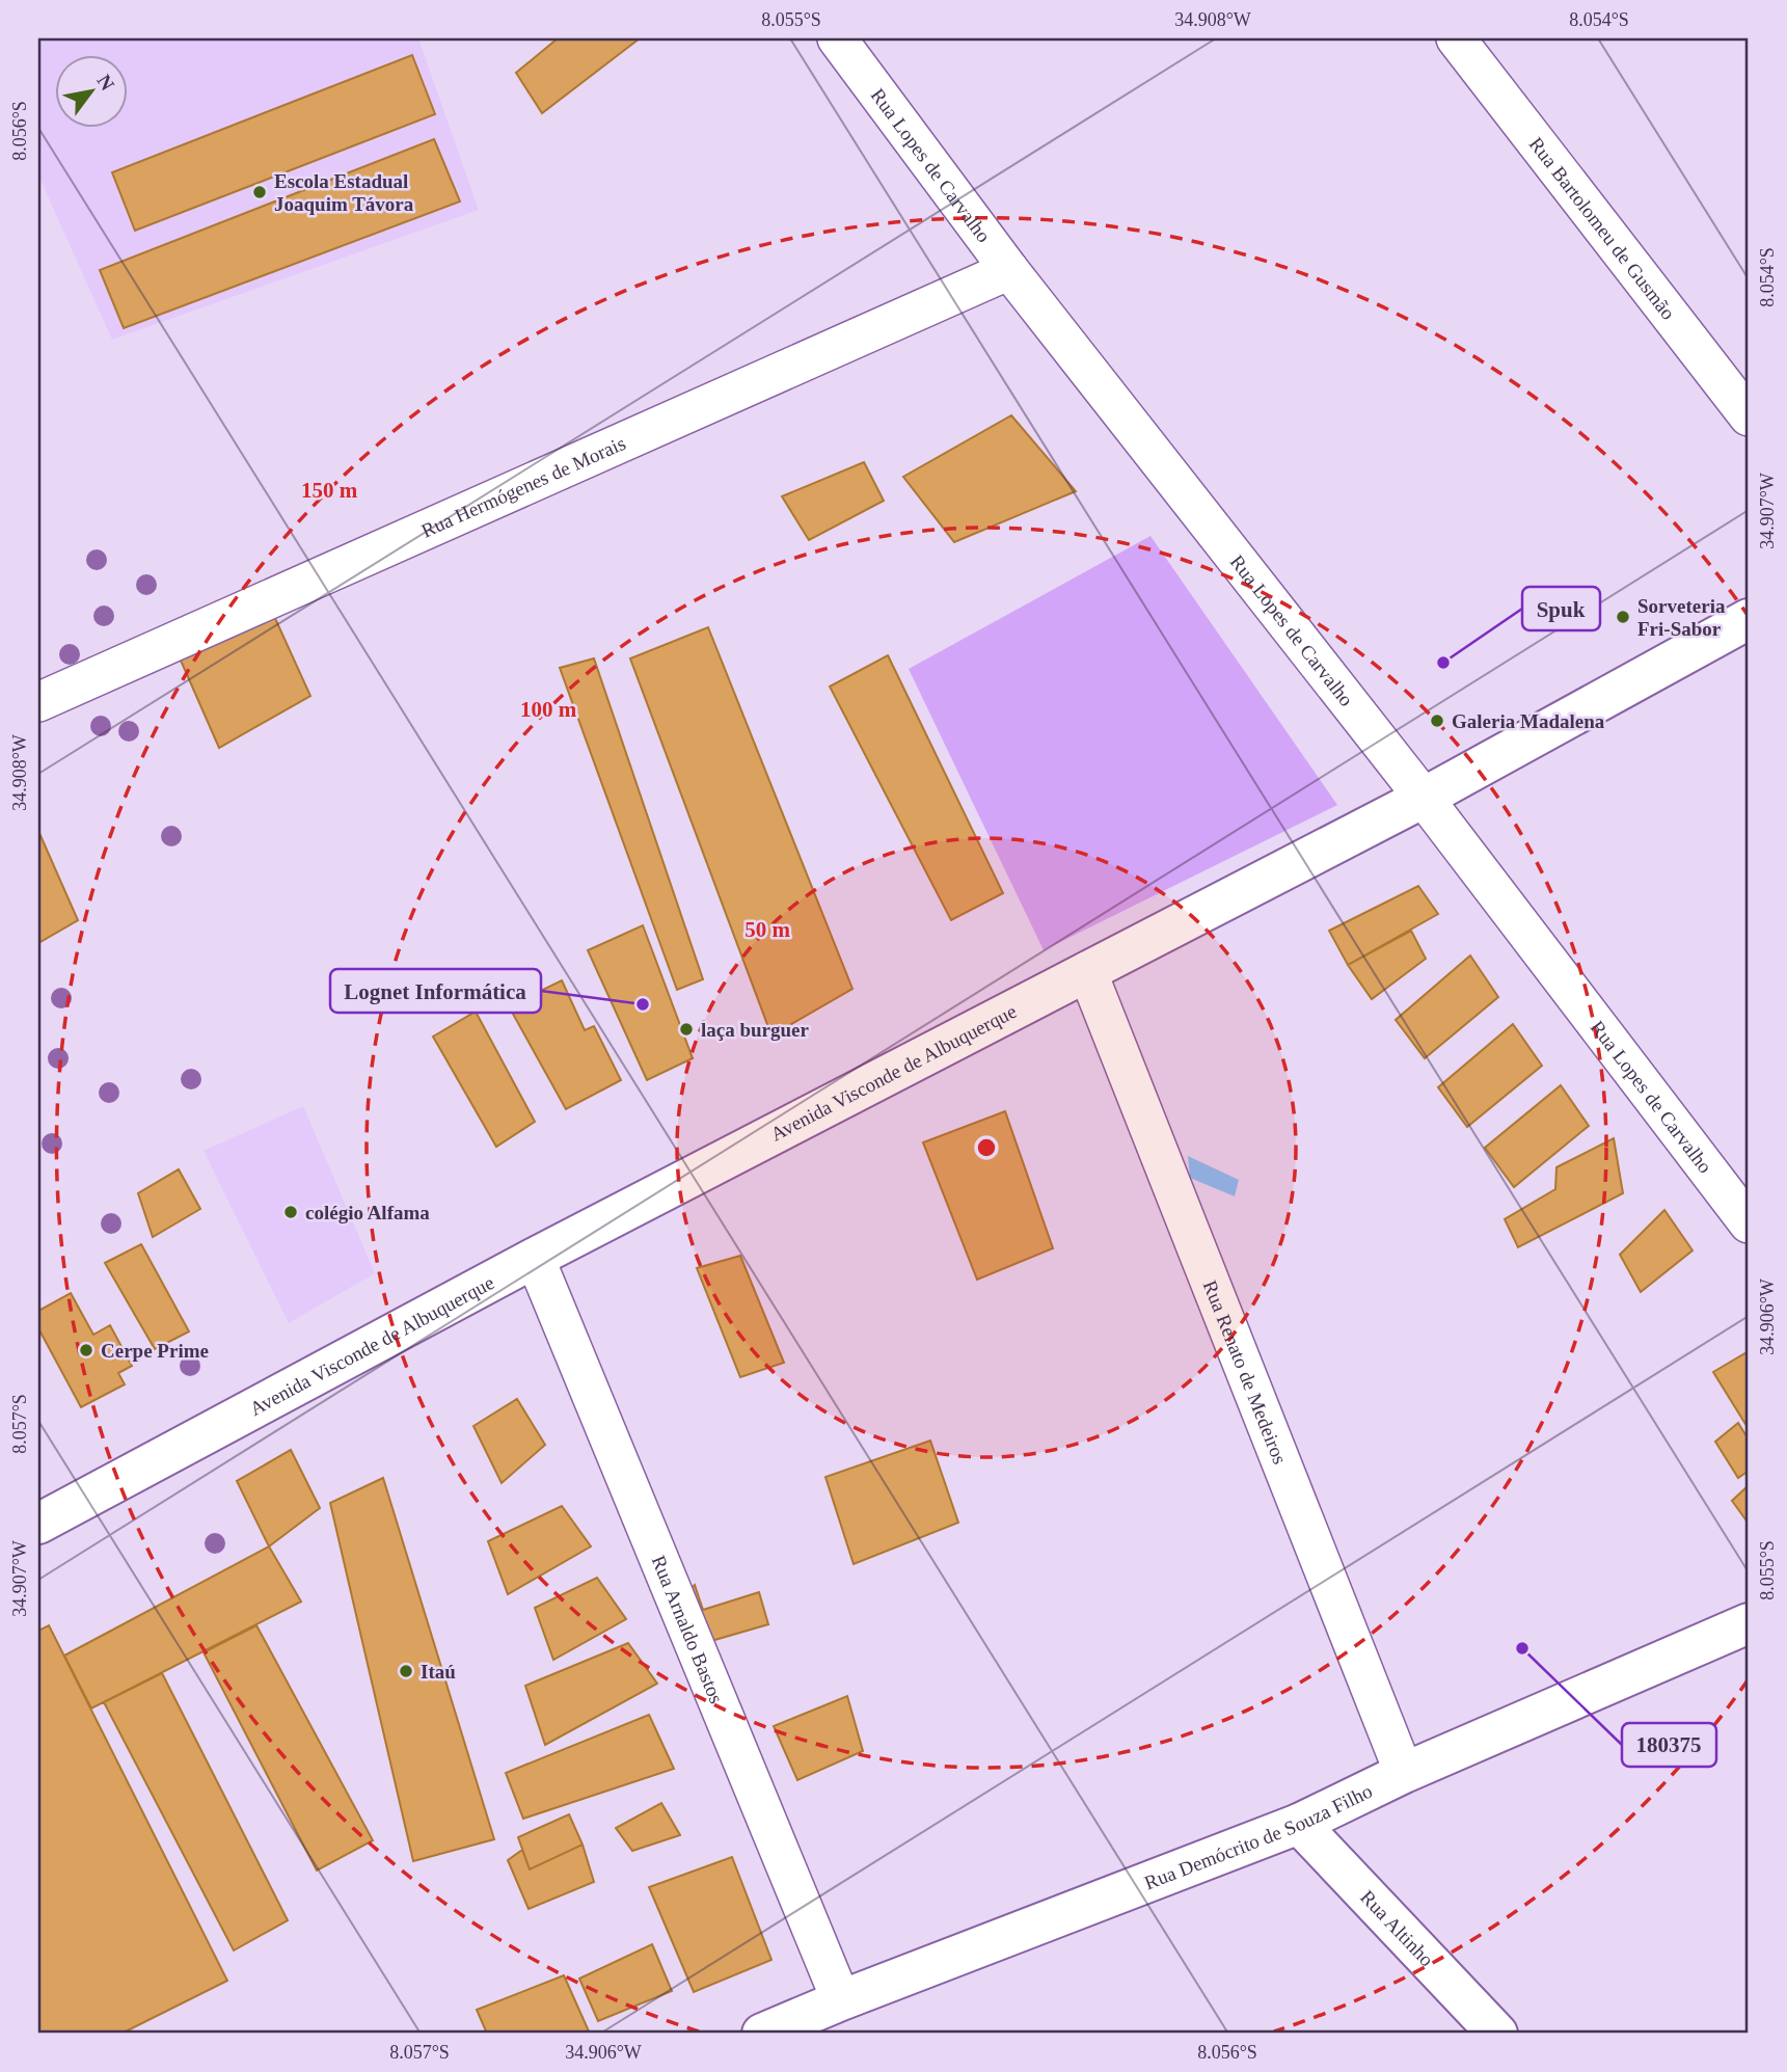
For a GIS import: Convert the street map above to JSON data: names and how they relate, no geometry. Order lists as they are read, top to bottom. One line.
{"streets":{"main road":["Avenida Visconde de Albuquerque","Rua Demócrito de Souza Filho","Rua Altinho"],"street":["Rua Lopes de Carvalho","Rua Bartolomeu de Gusmão","Rua Hermógenes de Morais","Rua Renato de Medeiros","Rua Arnaldo Bastos"]},"crossings":[["Rua Lopes de Carvalho","Rua Hermógenes de Morais"],["Rua Lopes de Carvalho","Avenida Visconde de Albuquerque"],["Avenida Visconde de Albuquerque","Rua Renato de Medeiros"],["Avenida Visconde de Albuquerque","Rua Arnaldo Bastos"],["Rua Renato de Medeiros","Rua Demócrito de Souza Filho"],["Rua Arnaldo Bastos","Rua Demócrito de Souza Filho"],["Rua Demócrito de Souza Filho","Rua Altinho"]],"places":["Escola Estadual Joaquim Távora","Sorveteria Fri-Sabor","Spuk","Galeria Madalena","Lognet Informática","laça burguer","colégio Alfama","Cerpe Prime","180375","Itaú"],"north":"top right","coordinates":["8.055°S","34.908°W","8.054°S","8.056°S","34.907°W","34.906°W","8.057°S"],"rings":["150 m","100 m","50 m"]}
